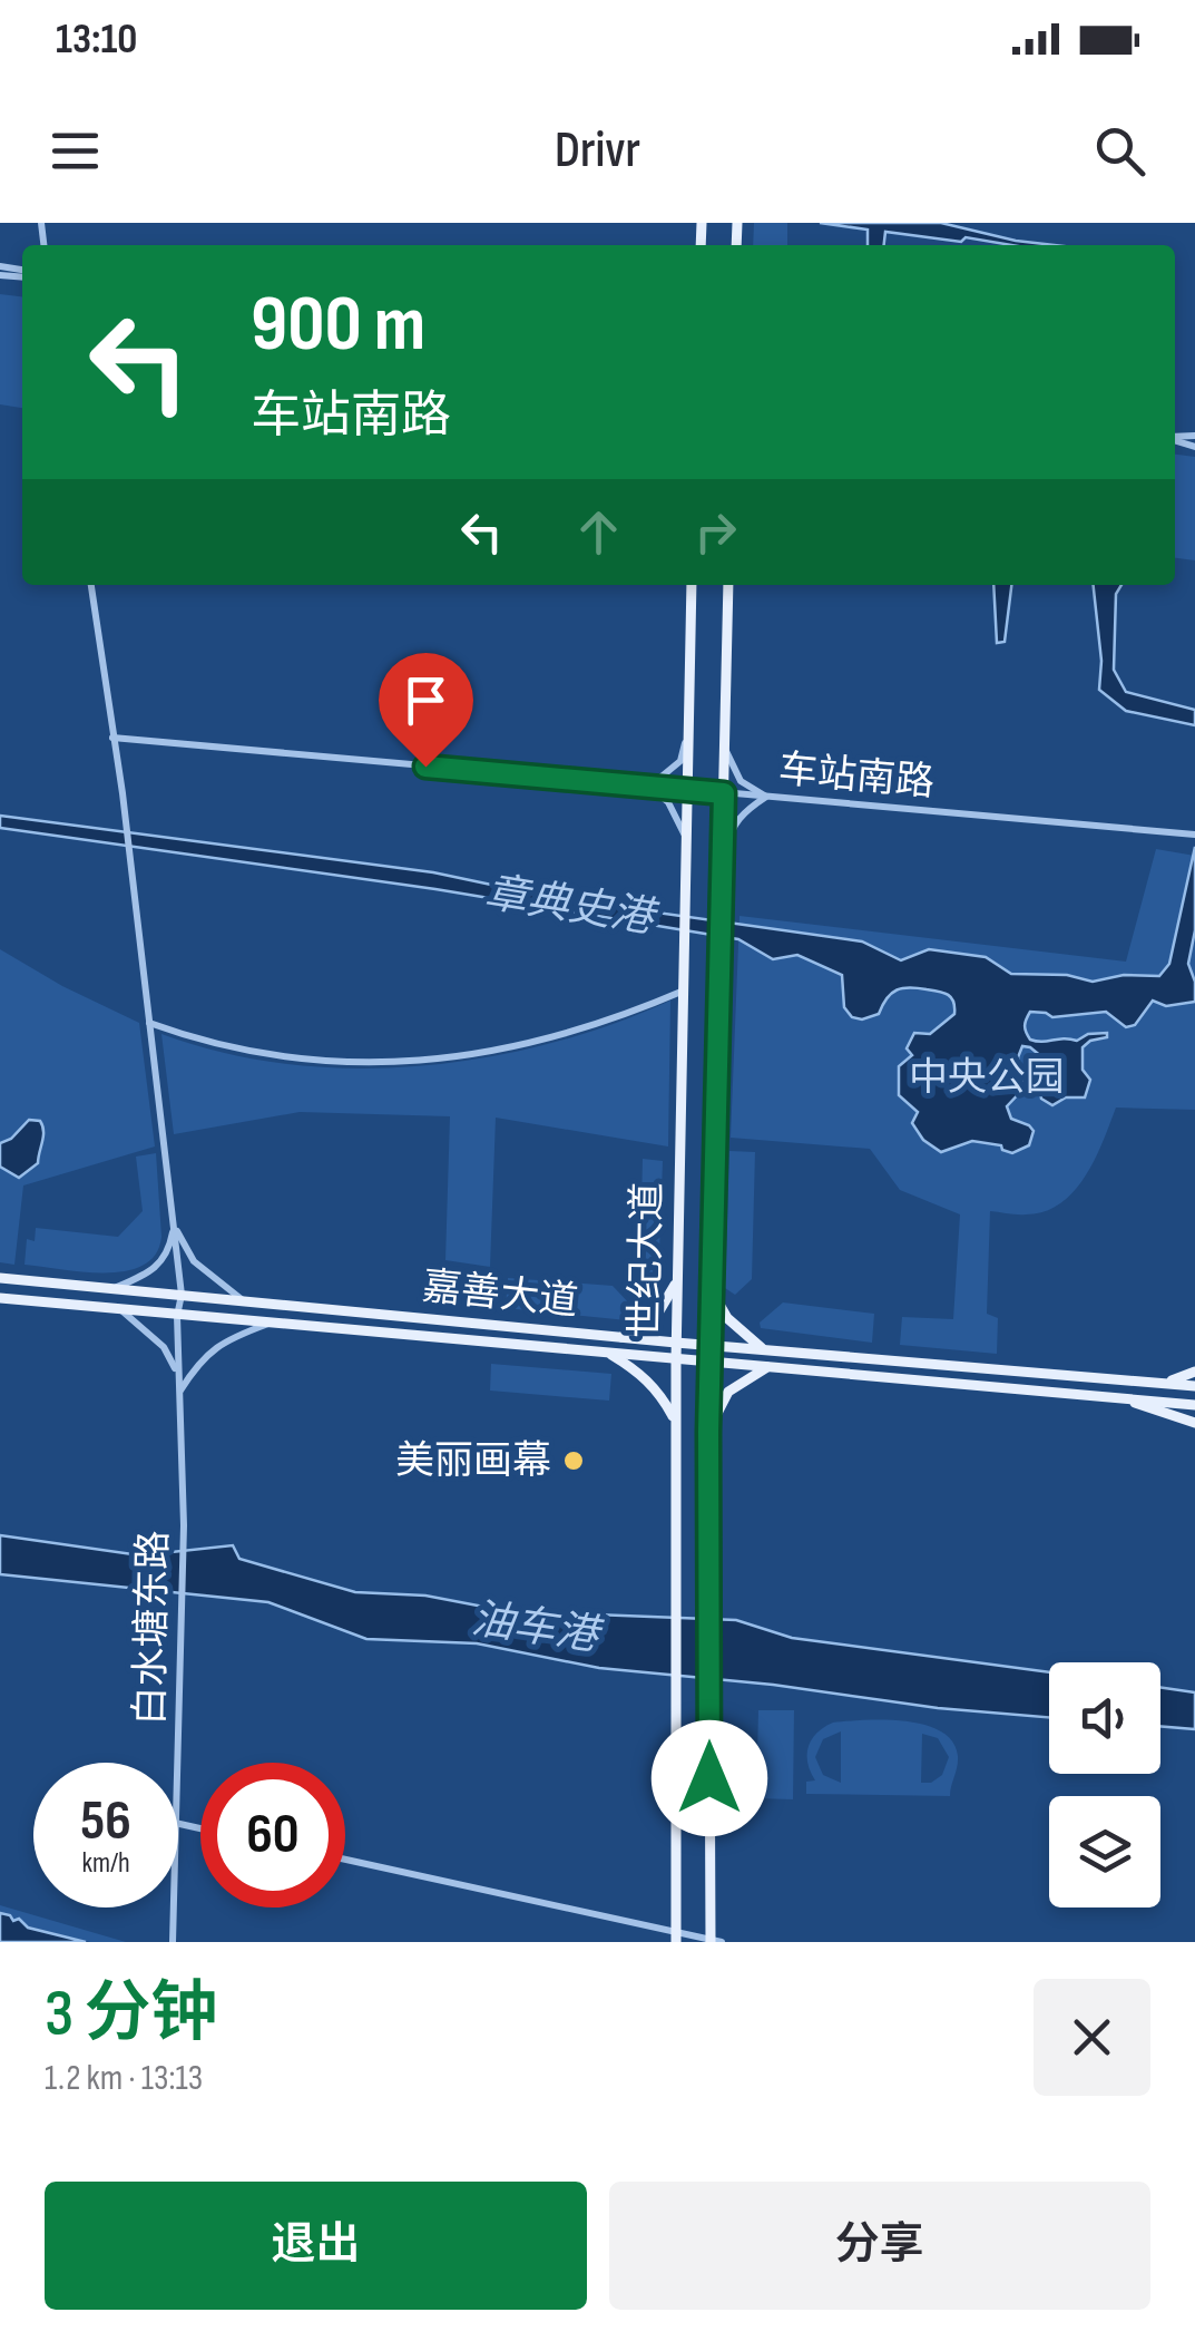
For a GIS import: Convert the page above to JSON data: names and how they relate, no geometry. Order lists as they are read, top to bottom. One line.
{"streets":{"main road":["世纪大道","嘉善大道"],"street":["车站南路","白水塘东路"]},"crossings":[["车站南路","世纪大道"],["车站南路","白水塘东路"],["世纪大道","嘉善大道"],["嘉善大道","白水塘东路"]],"water":["章典史港","油车港"],"parks":["中央公园"],"places":["美丽画幕"],"page":{"status":"13:10","header":"Drivr","turn":["900 m","车站南路"],"speed":"56 km/h","limit":"60","heading":["3 分钟","1.2 km · 13:13"],"buttons":["退出","分享"]}}
